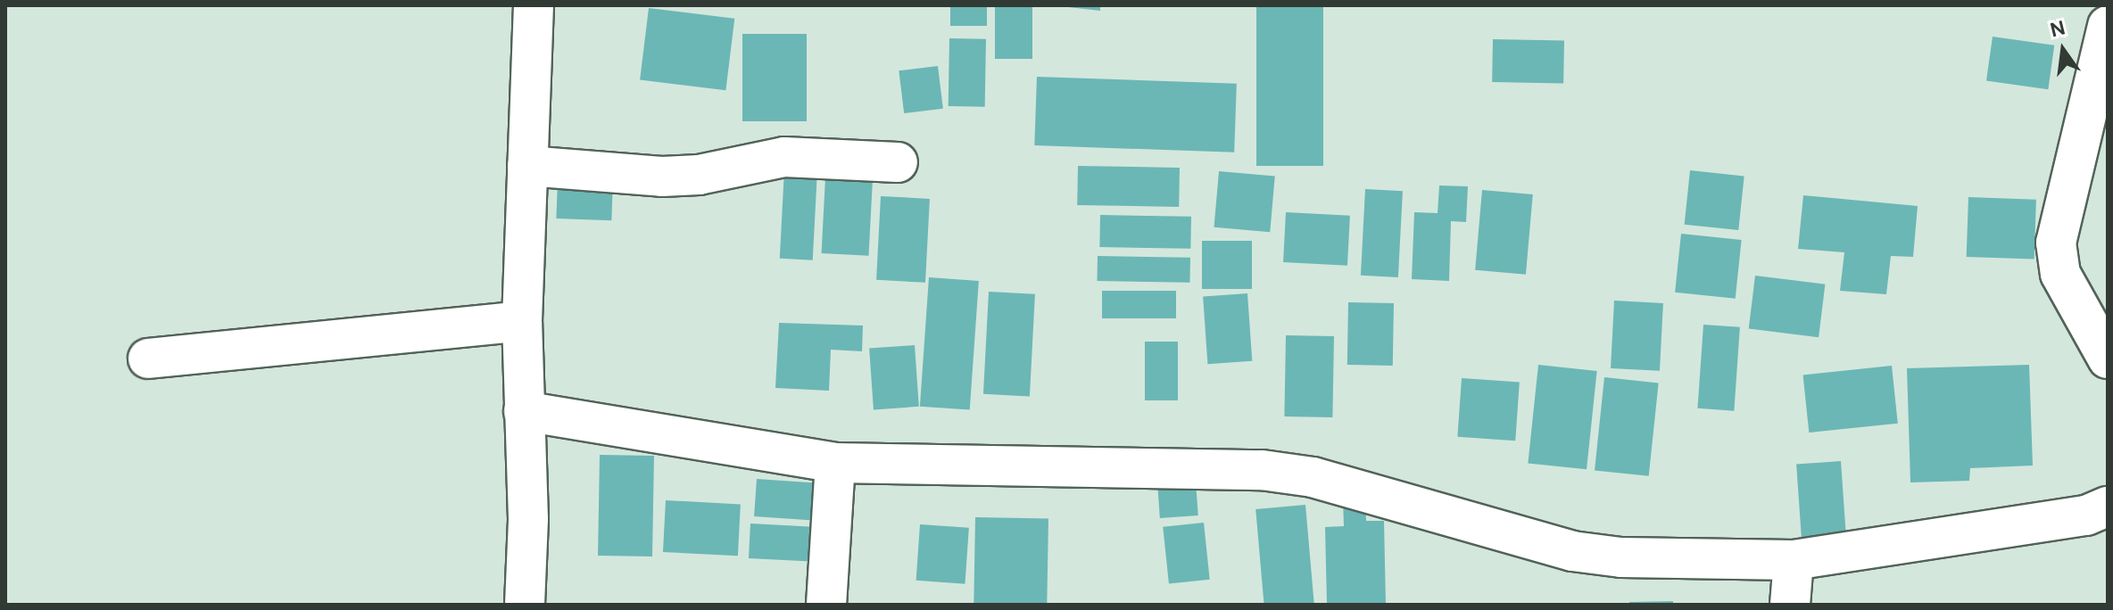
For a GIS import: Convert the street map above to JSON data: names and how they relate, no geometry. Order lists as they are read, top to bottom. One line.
{"north":"top"}
